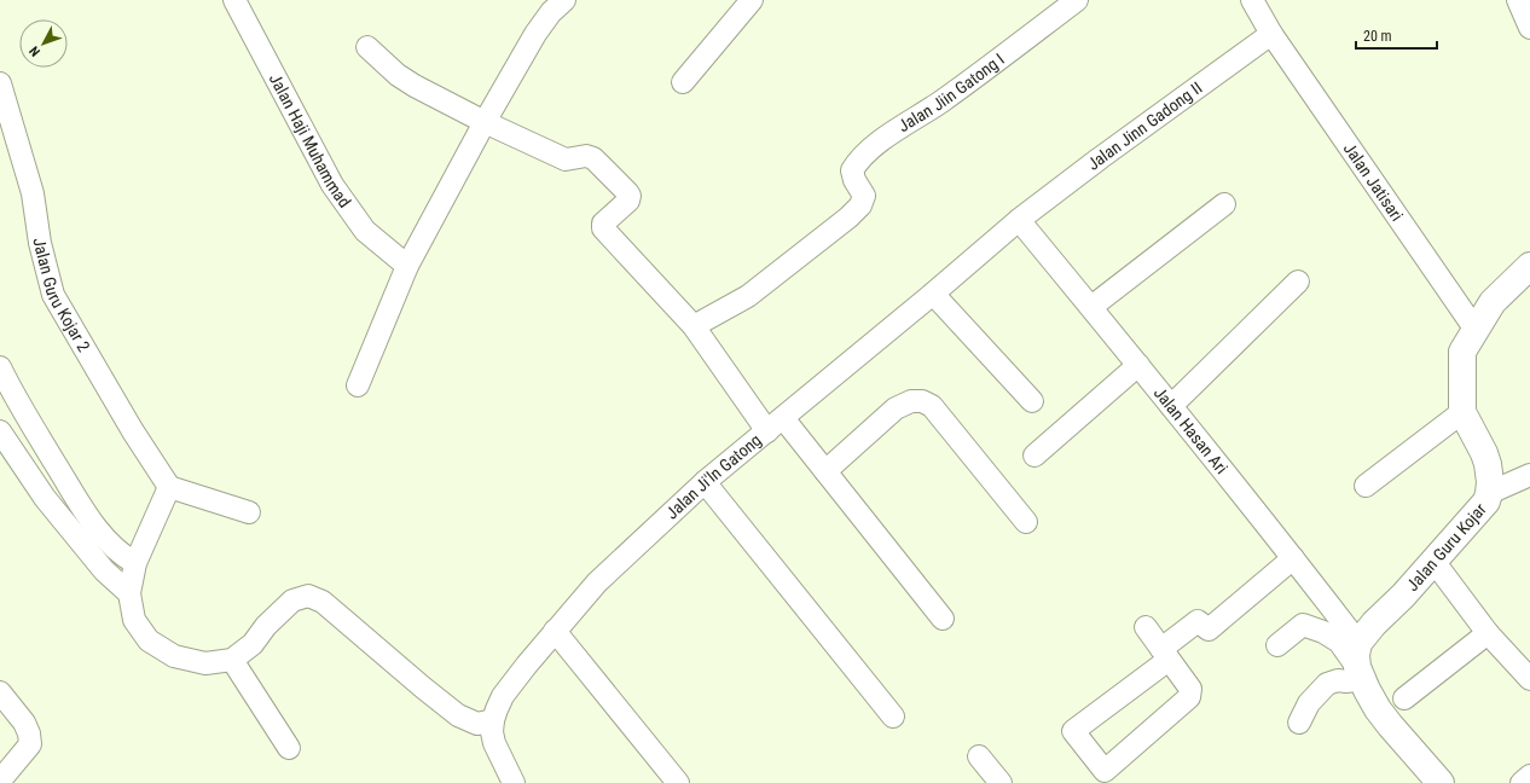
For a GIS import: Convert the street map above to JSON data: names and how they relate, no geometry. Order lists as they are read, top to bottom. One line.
{"streets":{"street":["Jalan Jiin Gatong I","Jalan Jinn Gadong II","Jalan Haji Muhammad","Jalan Jatisari","Jalan Guru Kojar 2","Jalan Hasan Ari","Jalan Ji'ln Gatong","Jalan Guru Kojar"]},"crossings":[["Jalan Jinn Gadong II","Jalan Jatisari"],["Jalan Jinn Gadong II","Jalan Hasan Ari"],["Jalan Jinn Gadong II","Jalan Ji'ln Gatong"],["Jalan Jatisari","Jalan Guru Kojar"],["Jalan Hasan Ari","Jalan Ji'ln Gatong"],["Jalan Hasan Ari","Jalan Guru Kojar"]],"scale_bar":"20 m","north":"bottom left"}
